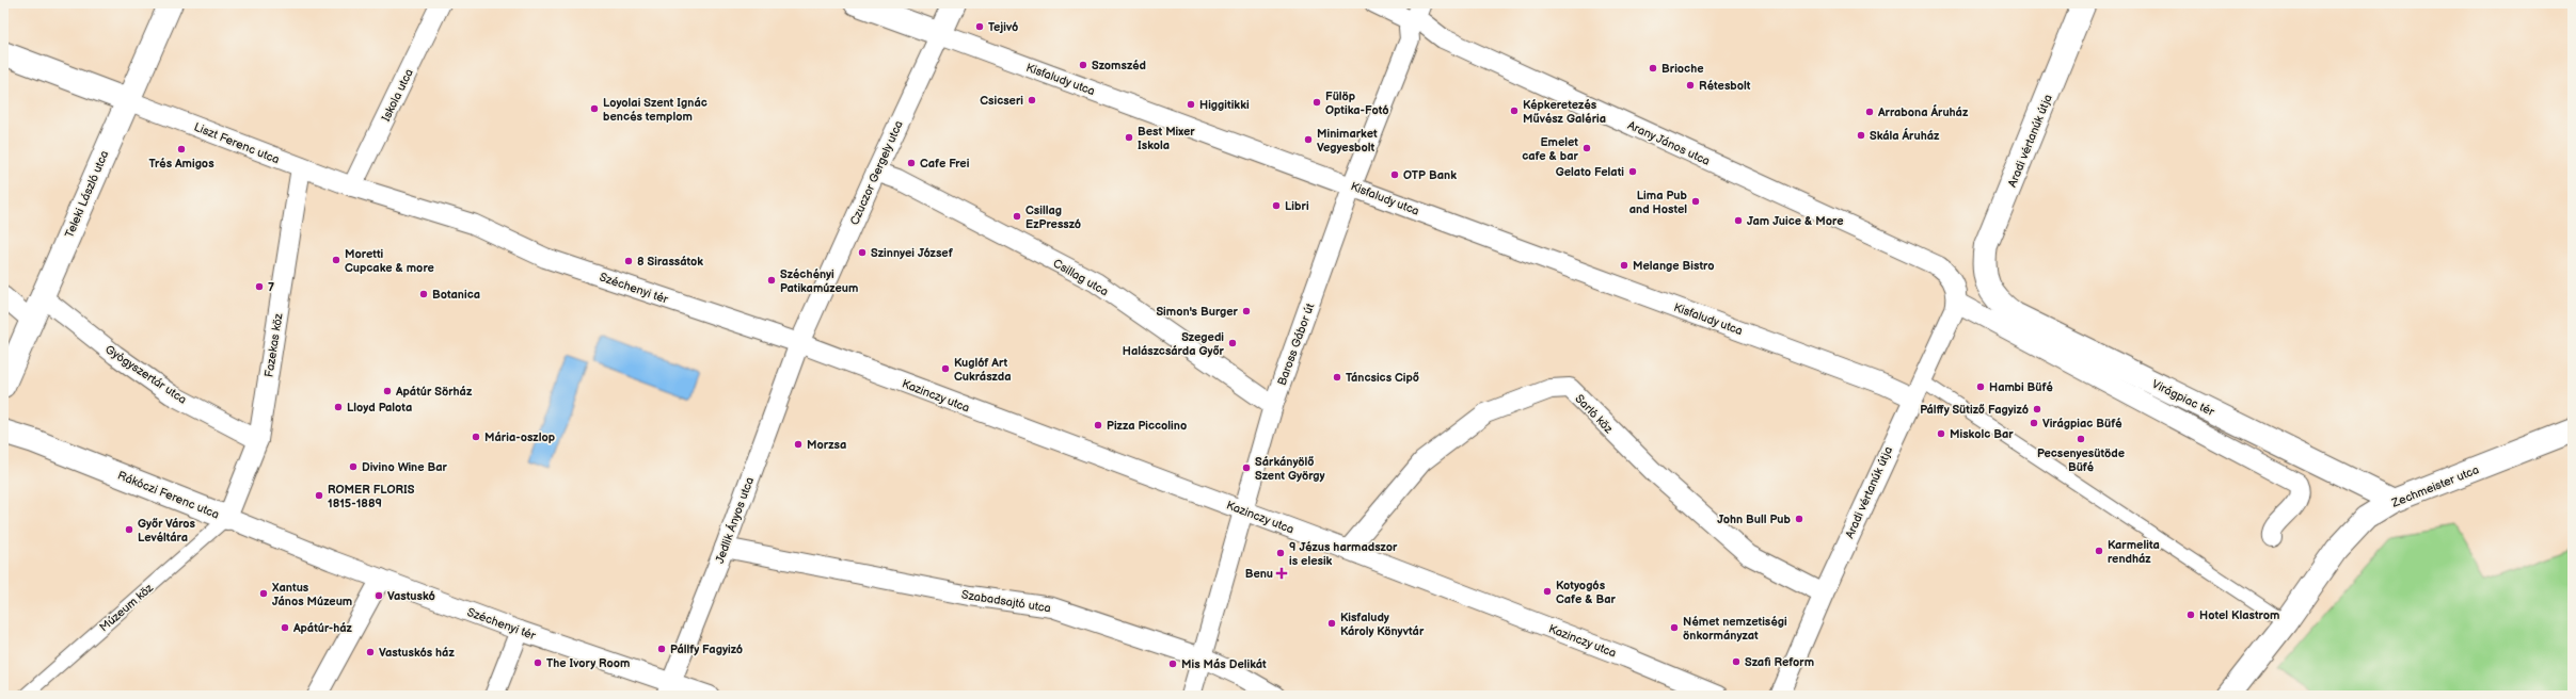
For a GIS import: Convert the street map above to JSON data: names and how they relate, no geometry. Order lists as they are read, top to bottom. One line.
{"streets":{"street":["Kisfaludy utca","Iskola utca","Aradi vértanúk útja","Liszt Ferenc utca","Arany János utca","Czuczor Gergely utca","Teleki László utca","Csillag utca","Széchenyi tér","Baross Gábor út","Fazekas köz","Gyógyszertár utca","Kazinczy utca","Virágpiac tér","Sarló köz","Zechmeister utca","Rákóczi Ferenc utca","Jedlik Ányos utca","Szabadsajtó utca"],"lane":["Múzeum köz"]},"crossings":[["Kisfaludy utca","Aradi vértanúk útja"],["Kisfaludy utca","Czuczor Gergely utca"],["Kisfaludy utca","Baross Gábor út"],["Iskola utca","Liszt Ferenc utca"],["Aradi vértanúk útja","Arany János utca"],["Aradi vértanúk útja","Virágpiac tér"],["Aradi vértanúk útja","Sarló köz"],["Liszt Ferenc utca","Teleki László utca"],["Liszt Ferenc utca","Széchenyi tér"],["Liszt Ferenc utca","Fazekas köz"],["Arany János utca","Baross Gábor út"],["Czuczor Gergely utca","Csillag utca"],["Czuczor Gergely utca","Széchenyi tér"],["Czuczor Gergely utca","Kazinczy utca"],["Czuczor Gergely utca","Jedlik Ányos utca"],["Teleki László utca","Gyógyszertár utca"],["Csillag utca","Baross Gábor út"],["Széchenyi tér","Kazinczy utca"],["Széchenyi tér","Rákóczi Ferenc utca"],["Széchenyi tér","Jedlik Ányos utca"],["Baross Gábor út","Kazinczy utca"],["Baross Gábor út","Szabadsajtó utca"],["Fazekas köz","Gyógyszertár utca"],["Fazekas köz","Rákóczi Ferenc utca"],["Fazekas köz","Múzeum köz"],["Kazinczy utca","Sarló köz"],["Kazinczy utca","Jedlik Ányos utca"],["Virágpiac tér","Zechmeister utca"],["Rákóczi Ferenc utca","Múzeum köz"],["Jedlik Ányos utca","Szabadsajtó utca"]],"places":{"other":["Tejivó","Szomszéd","Brioche","Rétesbolt","Csicseri","Fülöp Optika-Fotó","Higgitikki","Loyolai Szent Ignác bencés templom","Képkeretezés Művész Galéria","Arrabona Áruház","Skála Áruház","Best Mixer Iskola","Minimarket Vegyesbolt","Emelet cafe & bar","Trés Amigos","Cafe Frei","Gelato Felati","OTP Bank","Lima Pub and Hostel","Libri","Csillag EzPresszó","Jam Juice & More","Szinnyei József","Moretti Cupcake & more","8 Sirassátok","Melange Bistro","Széchényi Patikamúzeum","7","Botanica","Simon's Burger","Szegedi Halászcsárda Győr","Kuglóf Art Cukrászda","Táncsics Cipő","Hambi Büfé","Apátúr Sörház","Lloyd Palota","Pálffy Sütiző Fagyizó","Virágpiac Büfé","Pizza Piccolino","Miskolc Bar","Mária-oszlop","Pecsenyesütöde Büfé","Morzsa","Divino Wine Bar","Sárkányölő Szent György","ROMER FLORIS 1815-1889","John Bull Pub","Győr Város Levéltára","Karmelita rendház","9 Jézus harmadszor is elesik","Kotyogós Cafe & Bar","Xantus János Múzeum","Vastuskó","Hotel Klastrom","Kisfaludy Károly Könyvtár","Apátúr-ház","Német nemzetiségi önkormányzat","Pállfy Fagyizó","Vastuskós ház","Szafi Reform","The Ivory Room","Mis Más Delikát"],"health":["Benu"]}}
